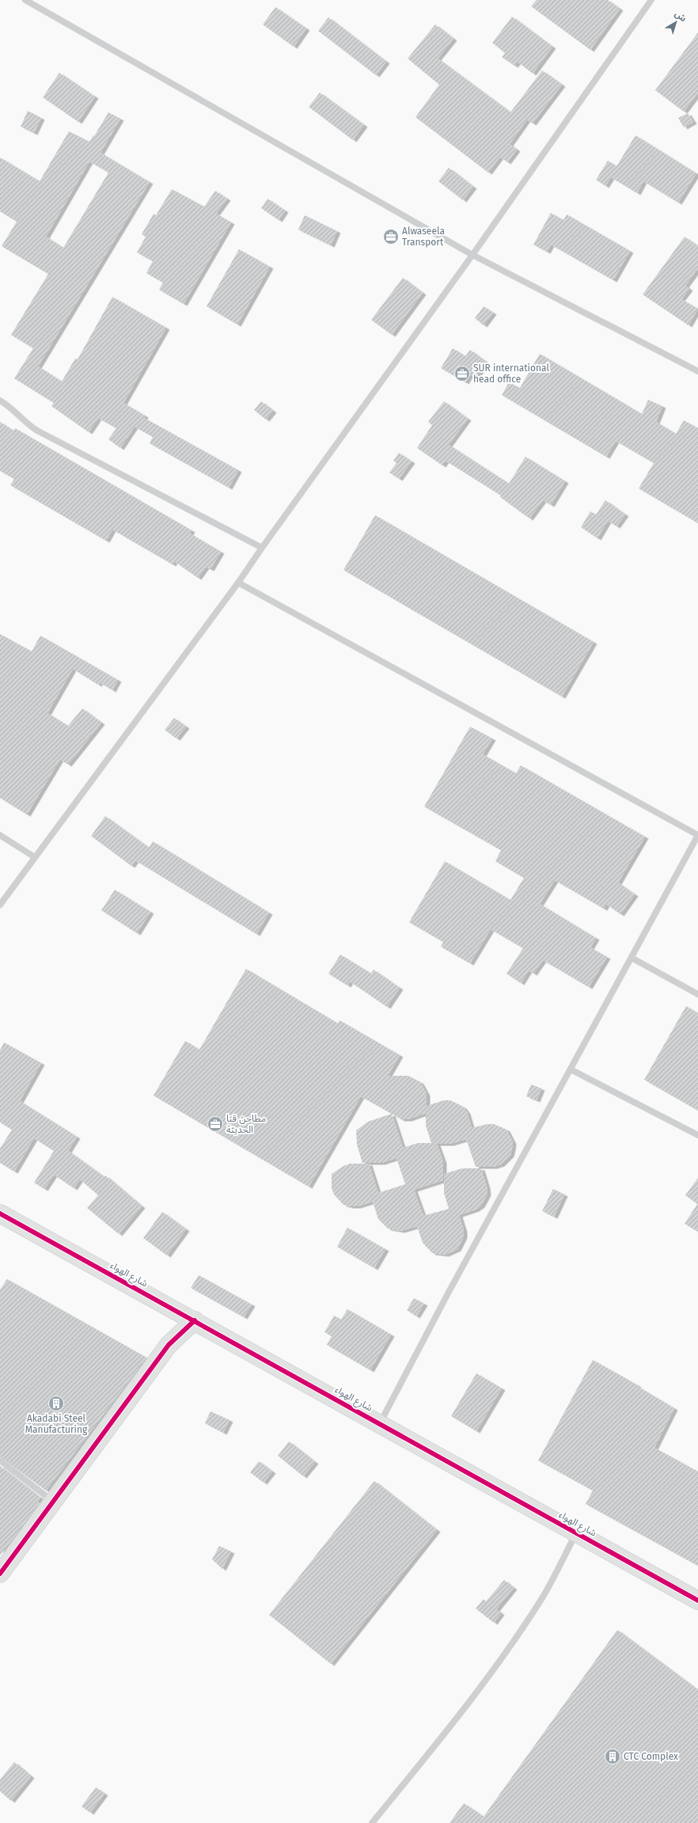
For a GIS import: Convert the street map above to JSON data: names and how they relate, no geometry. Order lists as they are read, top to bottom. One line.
{"streets":{"street":["شارع الهواء"]},"places":{"office":["Alwaseela Transport","SUR international head office","مطاحن قنا الحديثة"],"building":["Akadabi Steel Manufacturing","CTC Complex"]},"north":"top right"}
